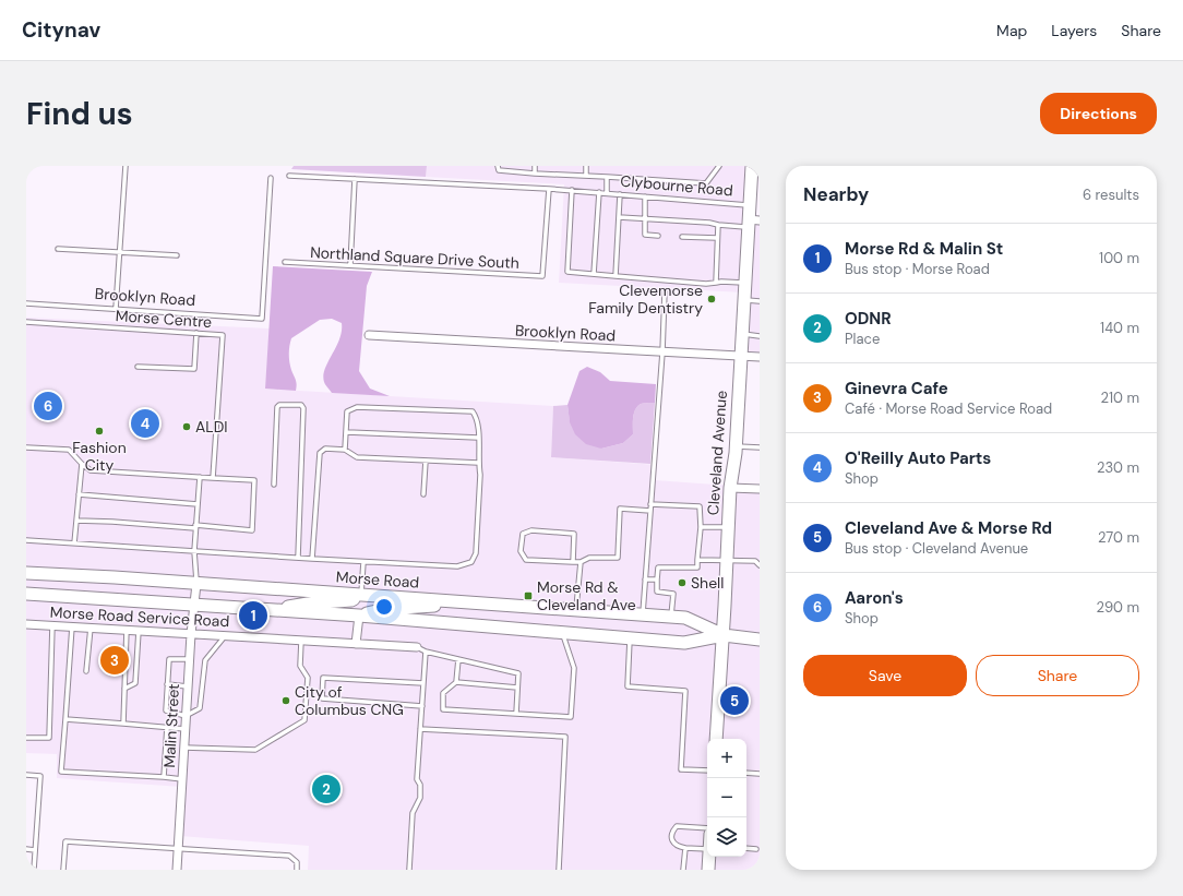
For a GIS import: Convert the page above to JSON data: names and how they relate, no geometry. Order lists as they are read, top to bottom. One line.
{"streets":{"main road":["Cleveland Avenue","Morse Road"],"street":["Brooklyn Road","Morse Road Service Road","Malin Street"],"lane":["Clybourne Road","Northland Square Drive South","Morse Centre"]},"crossings":[["Clybourne Road","Northland Square Drive South"],["Clybourne Road","Cleveland Avenue"],["Brooklyn Road","Cleveland Avenue"],["Cleveland Avenue","Morse Road"],["Morse Road","Malin Street"],["Morse Road Service Road","Malin Street"]],"places":{"other":["Clevemorse Family Dentistry","ALDI","Fashion City","Shell","City of Columbus CNG"],"transit":["Morse Rd & Cleveland Ave"]},"page":{"header":"Citynav","nav":["Map","Layers","Share"],"buttons":["Directions",["Save","Share"]],"title":"Find us","heading":["Nearby","6 results"],"list":[{"mark":"1","name":"Morse Rd & Malin St","note":"Bus stop · Morse Road","value":"100 m"},{"mark":"2","name":"ODNR","note":"Place","value":"140 m"},{"mark":"3","name":"Ginevra Cafe","note":"Café · Morse Road Service Road","value":"210 m"},{"mark":"4","name":"O'Reilly Auto Parts","note":"Shop","value":"230 m"},{"mark":"5","name":"Cleveland Ave & Morse Rd","note":"Bus stop · Cleveland Avenue","value":"270 m"},{"mark":"6","name":"Aaron's","note":"Shop","value":"290 m"}],"pins":["6","4","1","3","5","2"],"map_buttons":["+","−"]}}
